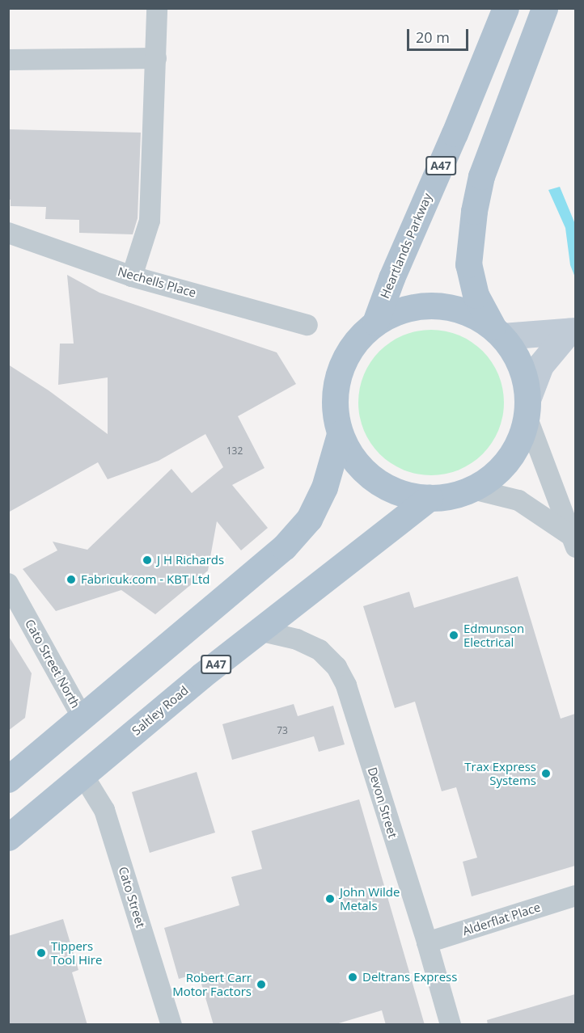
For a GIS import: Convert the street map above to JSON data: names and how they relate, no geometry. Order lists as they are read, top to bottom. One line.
{"streets":{"main road":["A47","Heartlands Parkway","Saltley Road"],"street":["Nechells Place","Cato Street North","Devon Street","Cato Street","Alderflat Place"]},"crossings":[["Saltley Road","Devon Street"],["Saltley Road","Cato Street"],["Devon Street","Alderflat Place"]],"places":["J H Richards","Fabricuk.com - KBT Ltd","Edmunson Electrical","Trax Express Systems","John Wilde Metals","Tippers Tool Hire","Deltrans Express","Robert Carr Motor Factors"],"house_numbers":["132","73"],"scale_bar":"20 m"}
